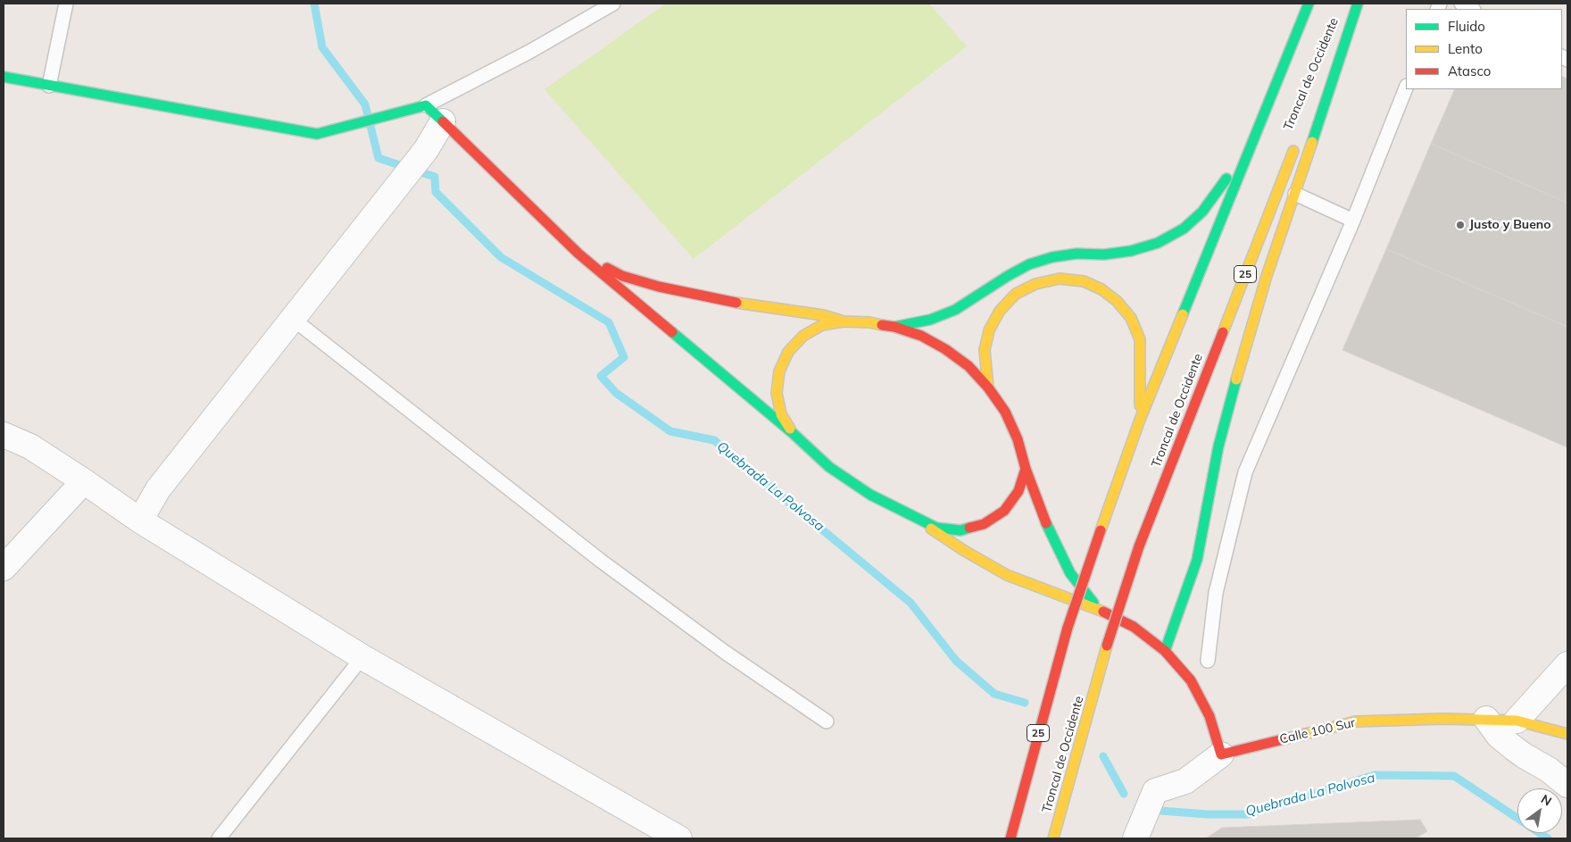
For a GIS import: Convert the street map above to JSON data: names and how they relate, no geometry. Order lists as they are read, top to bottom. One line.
{"streets":{"main road":["Troncal de Occidente","25","Calle 100 Sur"]},"water":["Quebrada La Polvosa"],"places":["Justo y Bueno"],"legend":["Fluido","Lento","Atasco"],"north":"top right"}
